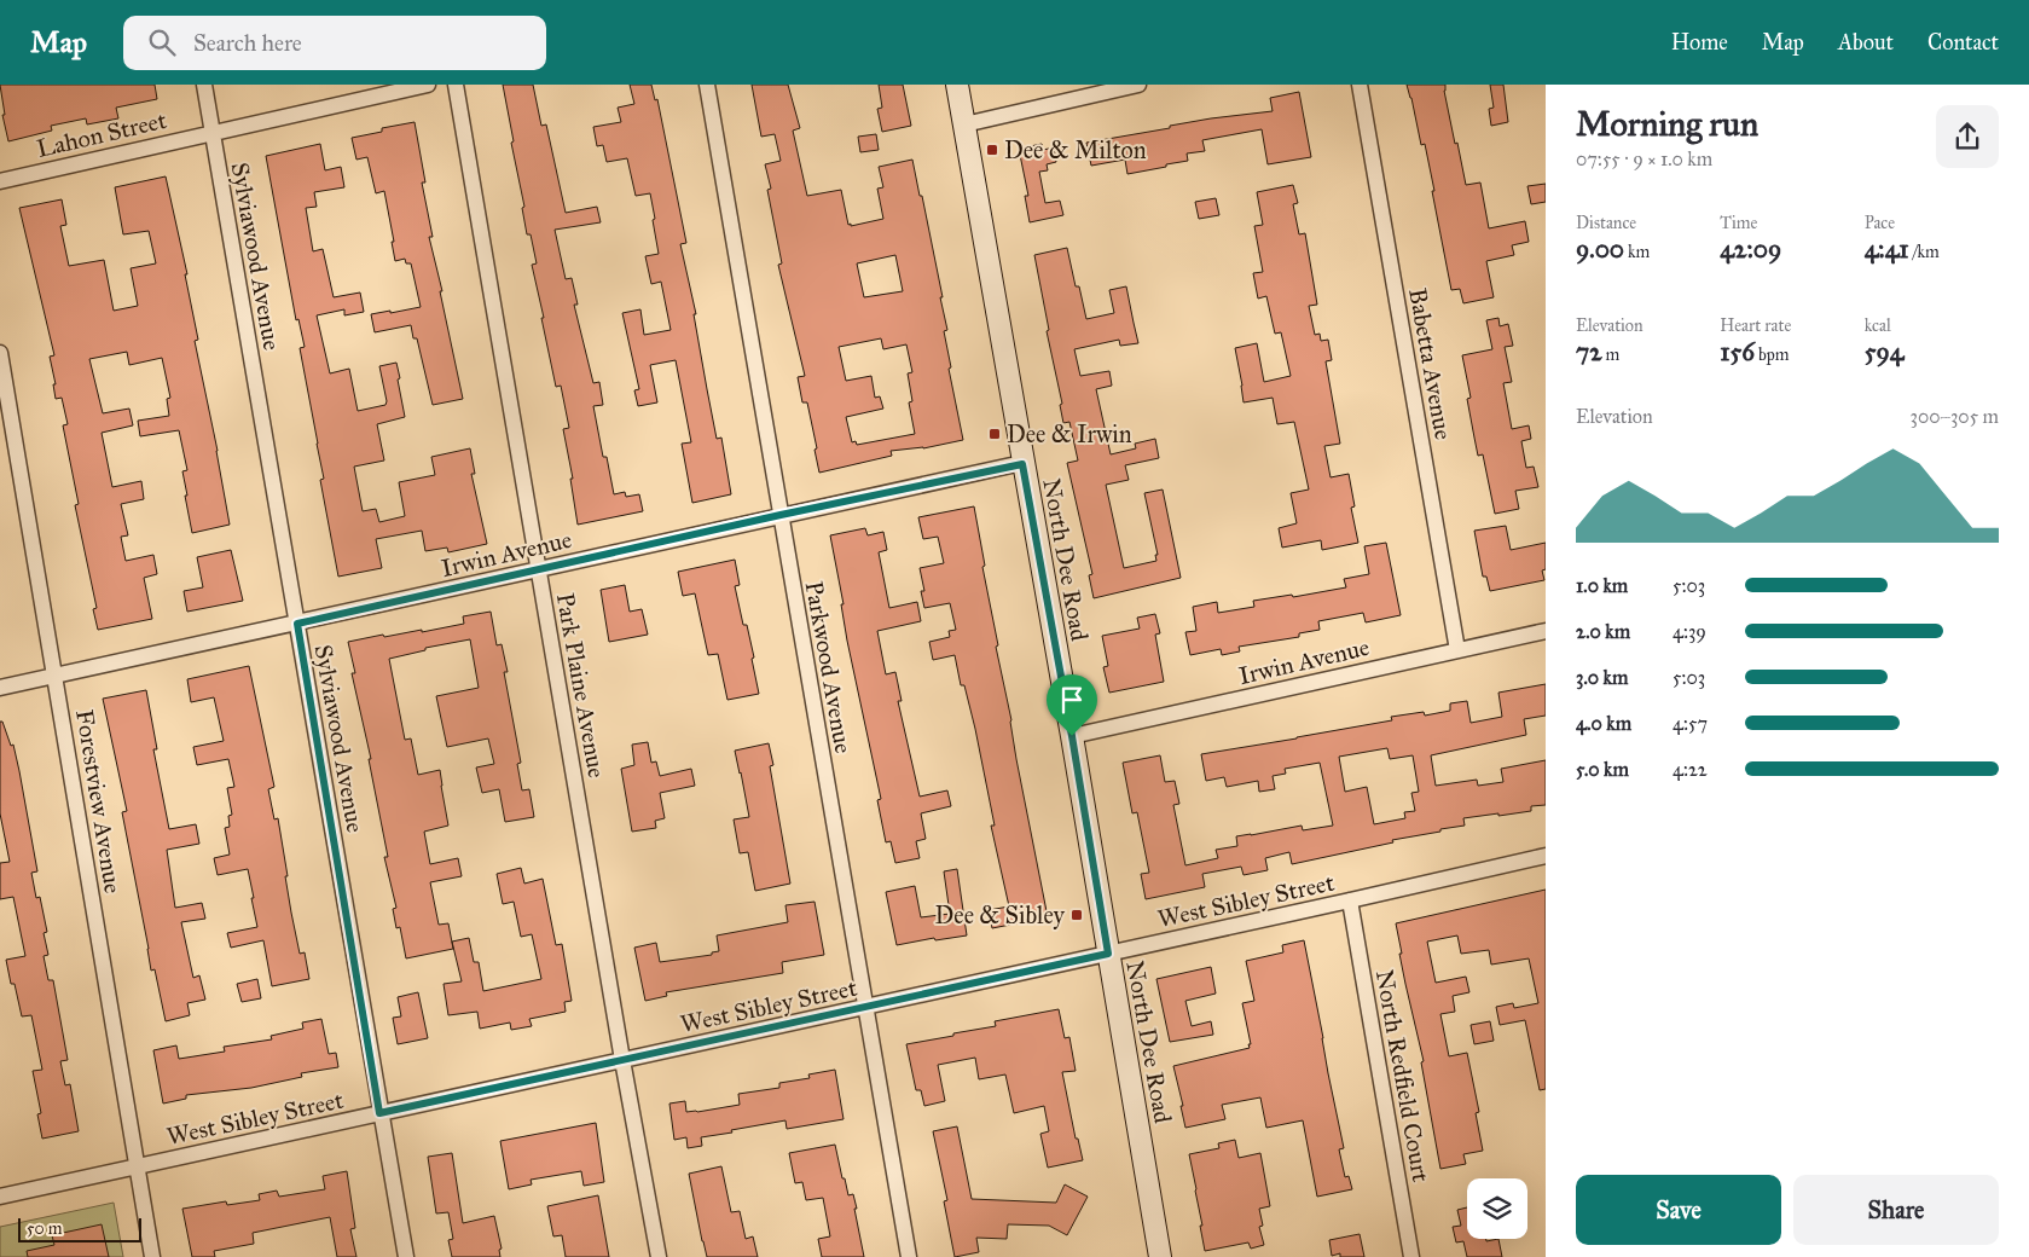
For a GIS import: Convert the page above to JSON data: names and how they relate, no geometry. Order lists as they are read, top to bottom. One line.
{"streets":{"main road":["North Dee Road"],"street":["Lahon Street","Sylviawood Avenue","Babetta Avenue","Irwin Avenue","Parkwood Avenue","Park Plaine Avenue","Forestview Avenue","West Sibley Street","North Redfield Court"]},"crossings":[["Lahon Street","Sylviawood Avenue"],["Sylviawood Avenue","Irwin Avenue"],["Sylviawood Avenue","West Sibley Street"],["Babetta Avenue","Irwin Avenue"],["Irwin Avenue","North Dee Road"],["Irwin Avenue","Parkwood Avenue"],["Irwin Avenue","Park Plaine Avenue"],["Irwin Avenue","Forestview Avenue"],["North Dee Road","West Sibley Street"],["Parkwood Avenue","West Sibley Street"],["Park Plaine Avenue","West Sibley Street"],["Forestview Avenue","West Sibley Street"],["West Sibley Street","North Redfield Court"]],"places":{"transit":["Dee & Milton","Dee & Irwin","Dee & Sibley"]},"scale_bar":"50 m","page":{"header":"Map","search":"Search here","nav":["Home","Map","About","Contact"],"heading":["Morning run","07:55 · 9 × 1.0 km"],"stats":[["Distance","9.00 km"],["Time","42:09"],["Pace","4:41 /km"],["Elevation","72 m"],["Heart rate","156 bpm"],["kcal","594"]],"chart":["Elevation","300–305 m"],"list":[{"name":"1.0 km","note":"5:03"},{"name":"2.0 km","note":"4:39"},{"name":"3.0 km","note":"5:03"},{"name":"4.0 km","note":"4:57"},{"name":"5.0 km","note":"4:22"}],"buttons":["Save","Share"],"scale":"50 m"}}
